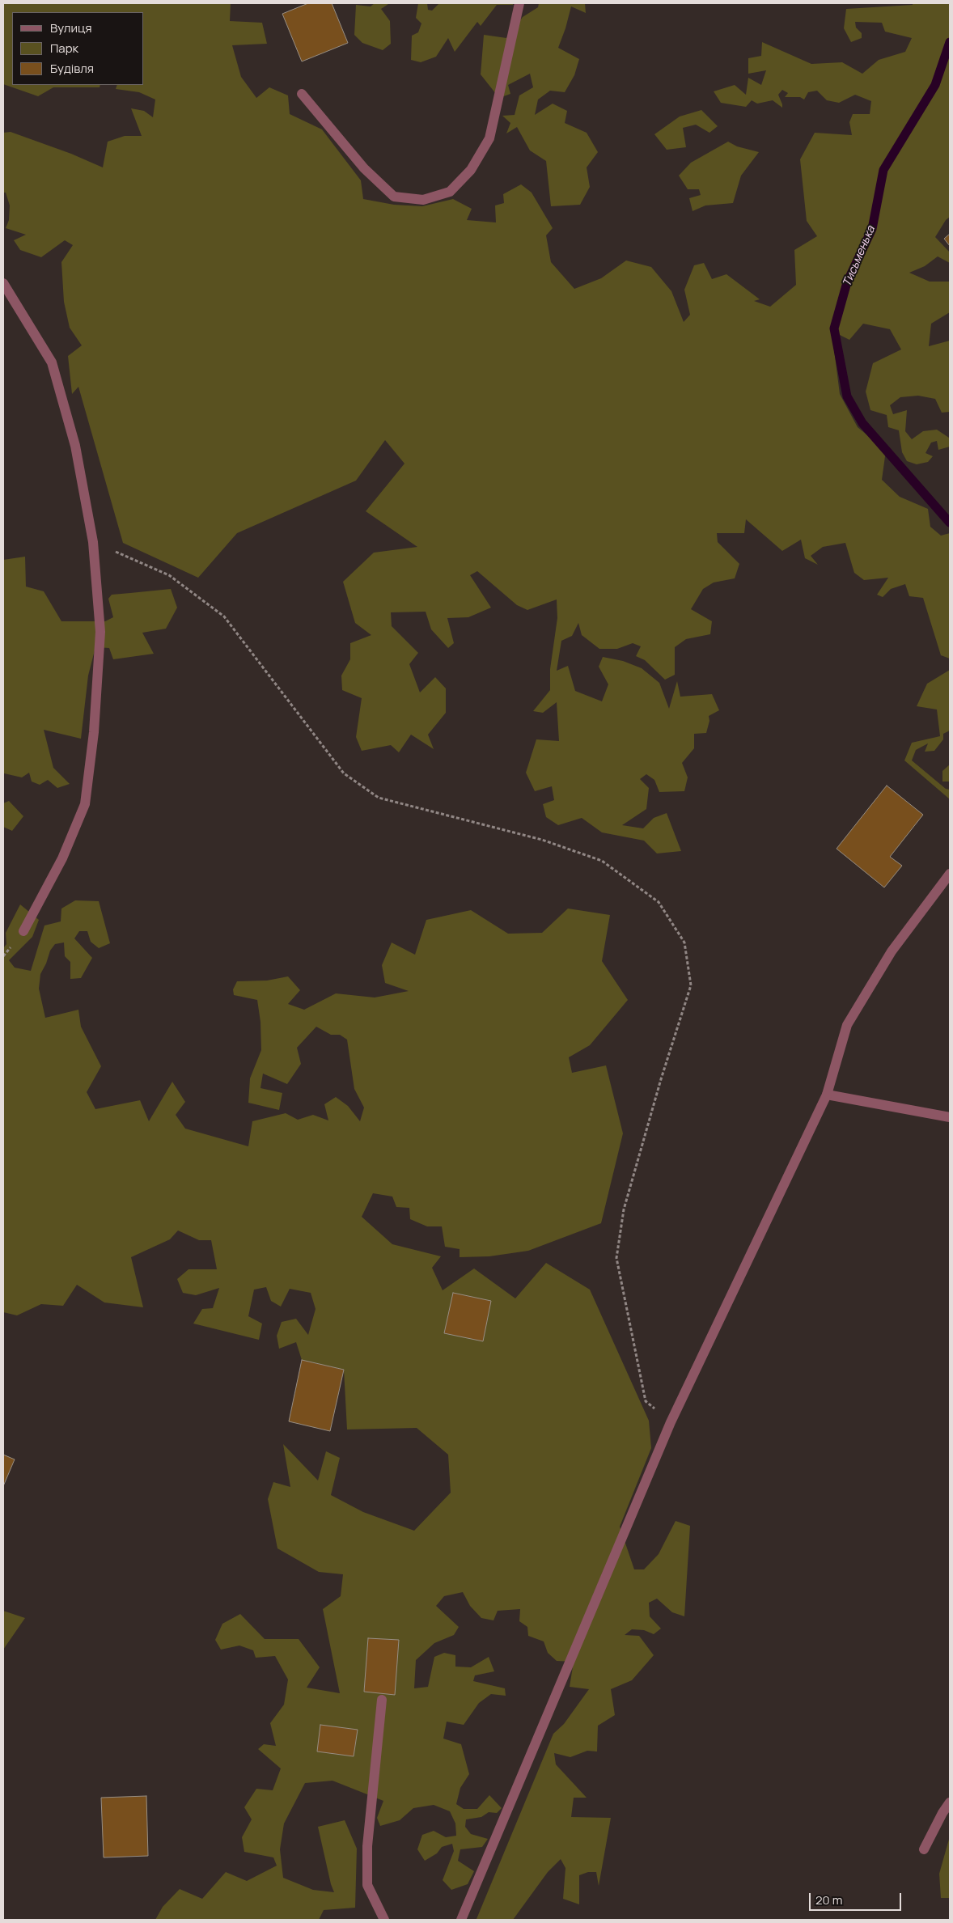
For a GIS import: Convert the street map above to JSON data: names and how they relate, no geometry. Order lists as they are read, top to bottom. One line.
{"water":["Тисьменька"],"legend":["Вулиця","Парк","Будівля"],"scale_bar":"20 m"}
